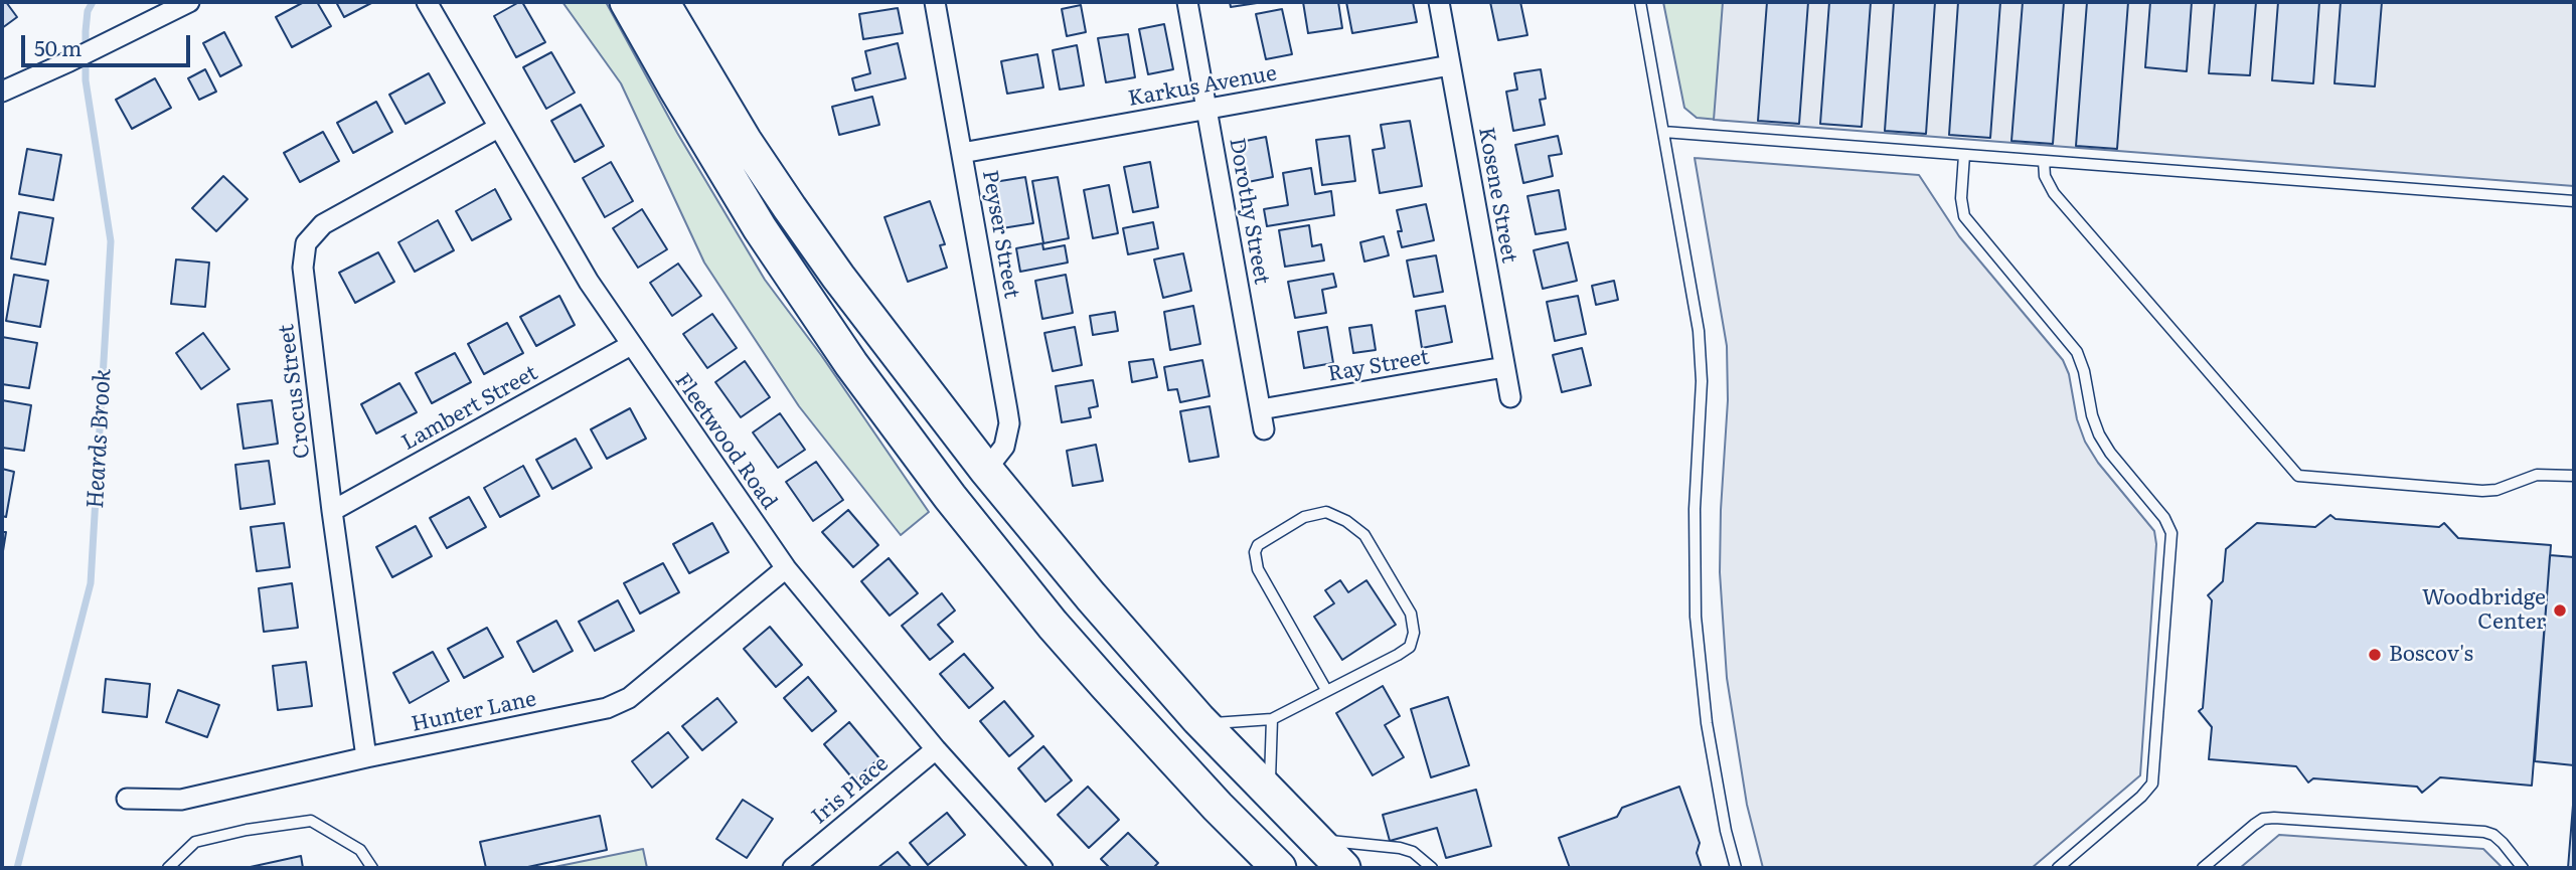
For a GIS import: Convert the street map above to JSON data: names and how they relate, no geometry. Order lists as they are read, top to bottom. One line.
{"streets":{"street":["Karkus Avenue","Kosene Street","Dorothy Street","Peyser Street","Ray Street","Crocus Street","Lambert Street","Fleetwood Road","Hunter Lane","Iris Place"]},"crossings":[["Karkus Avenue","Kosene Street"],["Karkus Avenue","Dorothy Street"],["Karkus Avenue","Peyser Street"],["Kosene Street","Ray Street"],["Dorothy Street","Ray Street"],["Crocus Street","Lambert Street"],["Crocus Street","Fleetwood Road"],["Crocus Street","Hunter Lane"],["Lambert Street","Fleetwood Road"],["Fleetwood Road","Hunter Lane"],["Fleetwood Road","Iris Place"]],"water":["Heards Brook"],"places":["Woodbridge Center","Boscov's"],"scale_bar":"50 m"}
